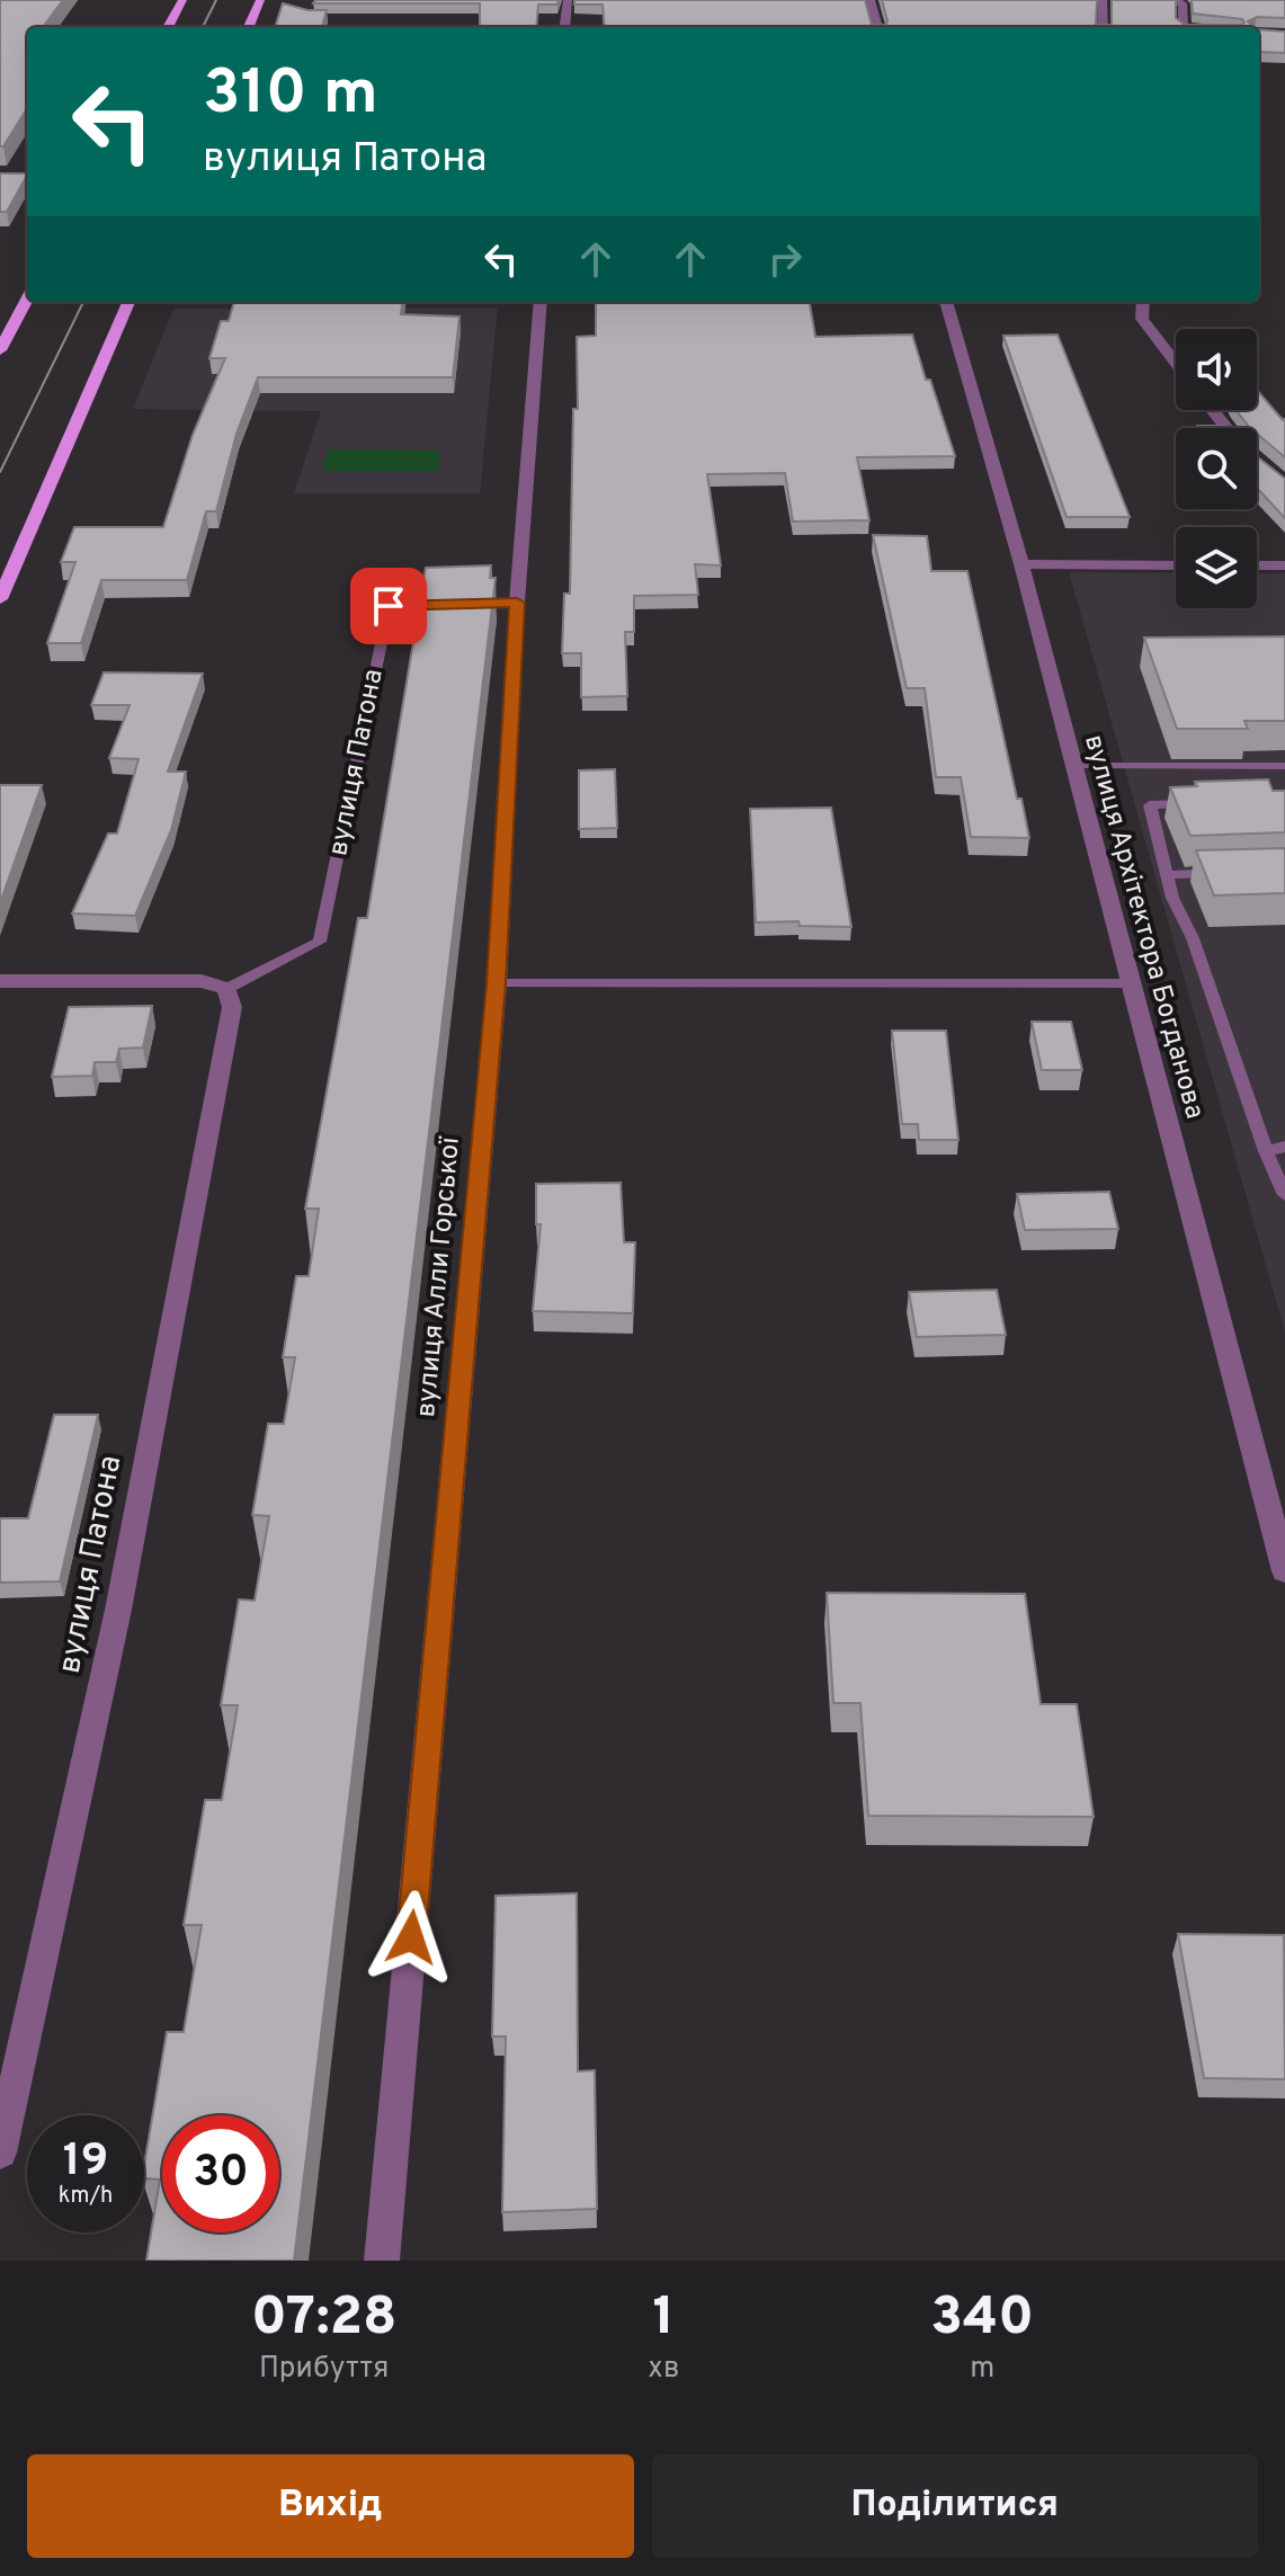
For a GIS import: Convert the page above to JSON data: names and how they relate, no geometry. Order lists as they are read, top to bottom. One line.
{"streets":{"street":["вулиця Патона","вулиця Архітектора Богданова","вулиця Алли Горської"]},"page":{"turn":["310 m","вулиця Патона"],"speed":"19 km/h","limit":"30","eta":["07:28","Прибуття","1","хв","340","m"],"buttons":["Вихід","Поділитися"]}}
